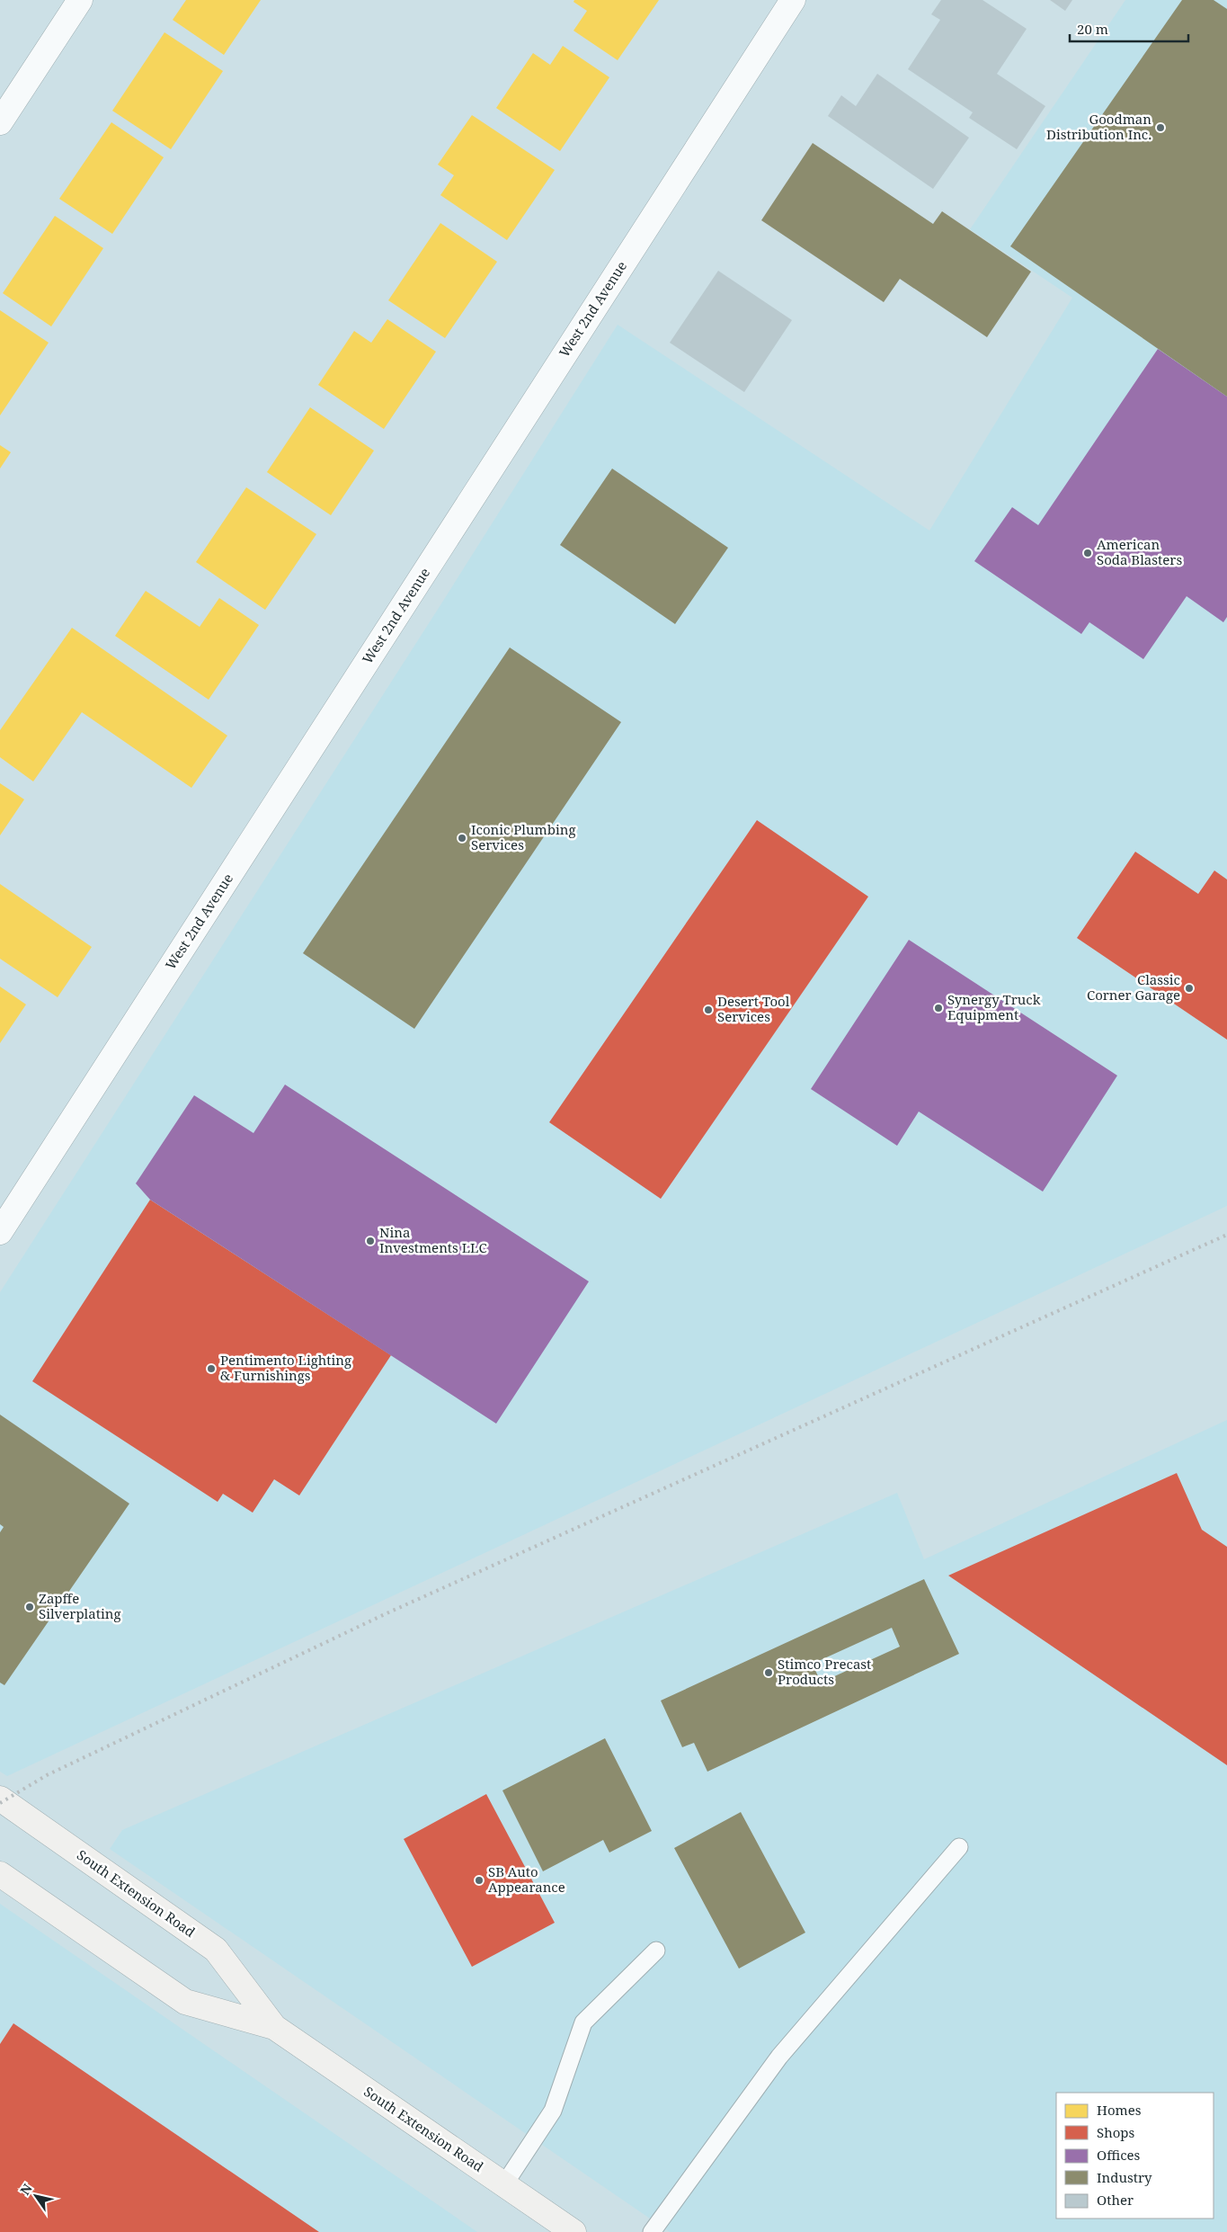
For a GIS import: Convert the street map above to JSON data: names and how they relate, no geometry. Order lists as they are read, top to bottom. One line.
{"streets":{"street":["West 2nd Avenue","South Extension Road"]},"places":["Goodman Distribution Inc.","American Soda Blasters","Iconic Plumbing Services","Classic Corner Garage","Synergy Truck Equipment","Desert Tool Services","Nina Investments LLC","Pentimento Lighting & Furnishings","Zapffe Silverplating","Stimco Precast Products","SB Auto Appearance"],"legend":["Homes","Shops","Offices","Industry","Other"],"scale_bar":"20 m","north":"top left"}
